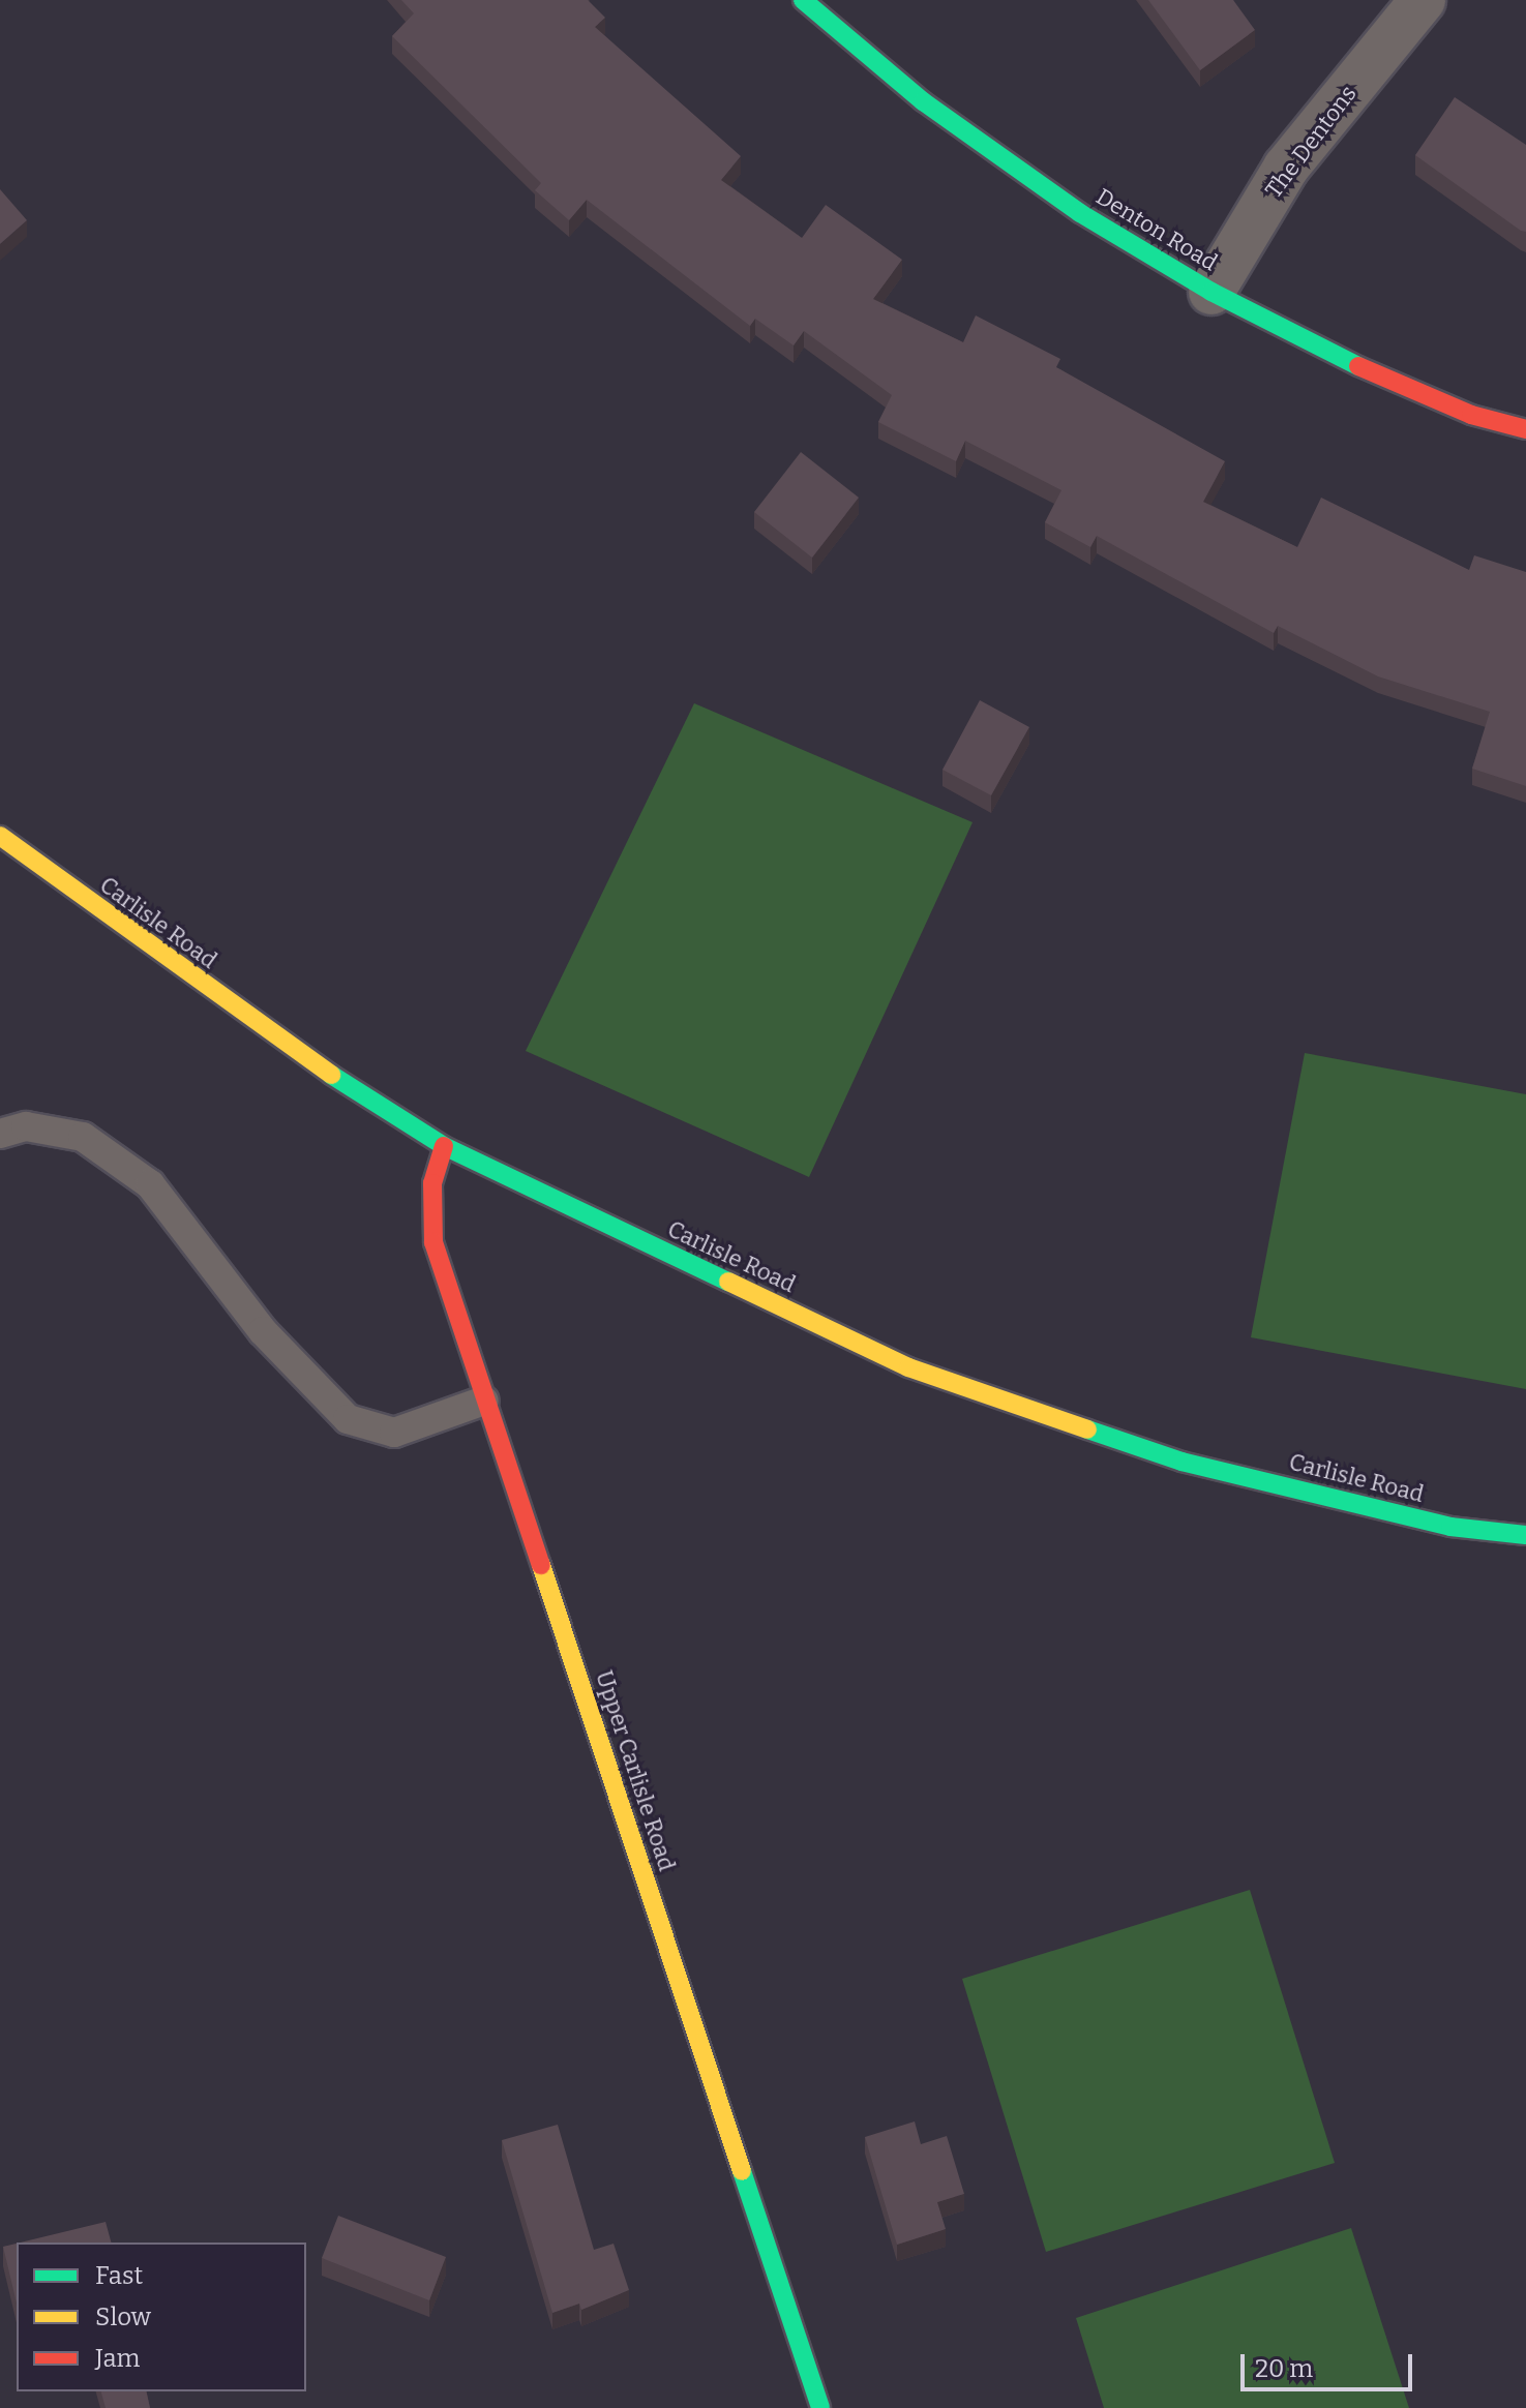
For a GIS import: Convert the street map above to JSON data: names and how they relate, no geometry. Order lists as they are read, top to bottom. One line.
{"streets":{"street":["The Dentons","Denton Road","Carlisle Road","Upper Carlisle Road"]},"crossings":[["The Dentons","Denton Road"],["Carlisle Road","Upper Carlisle Road"]],"legend":["Fast","Slow","Jam"],"scale_bar":"20 m"}
